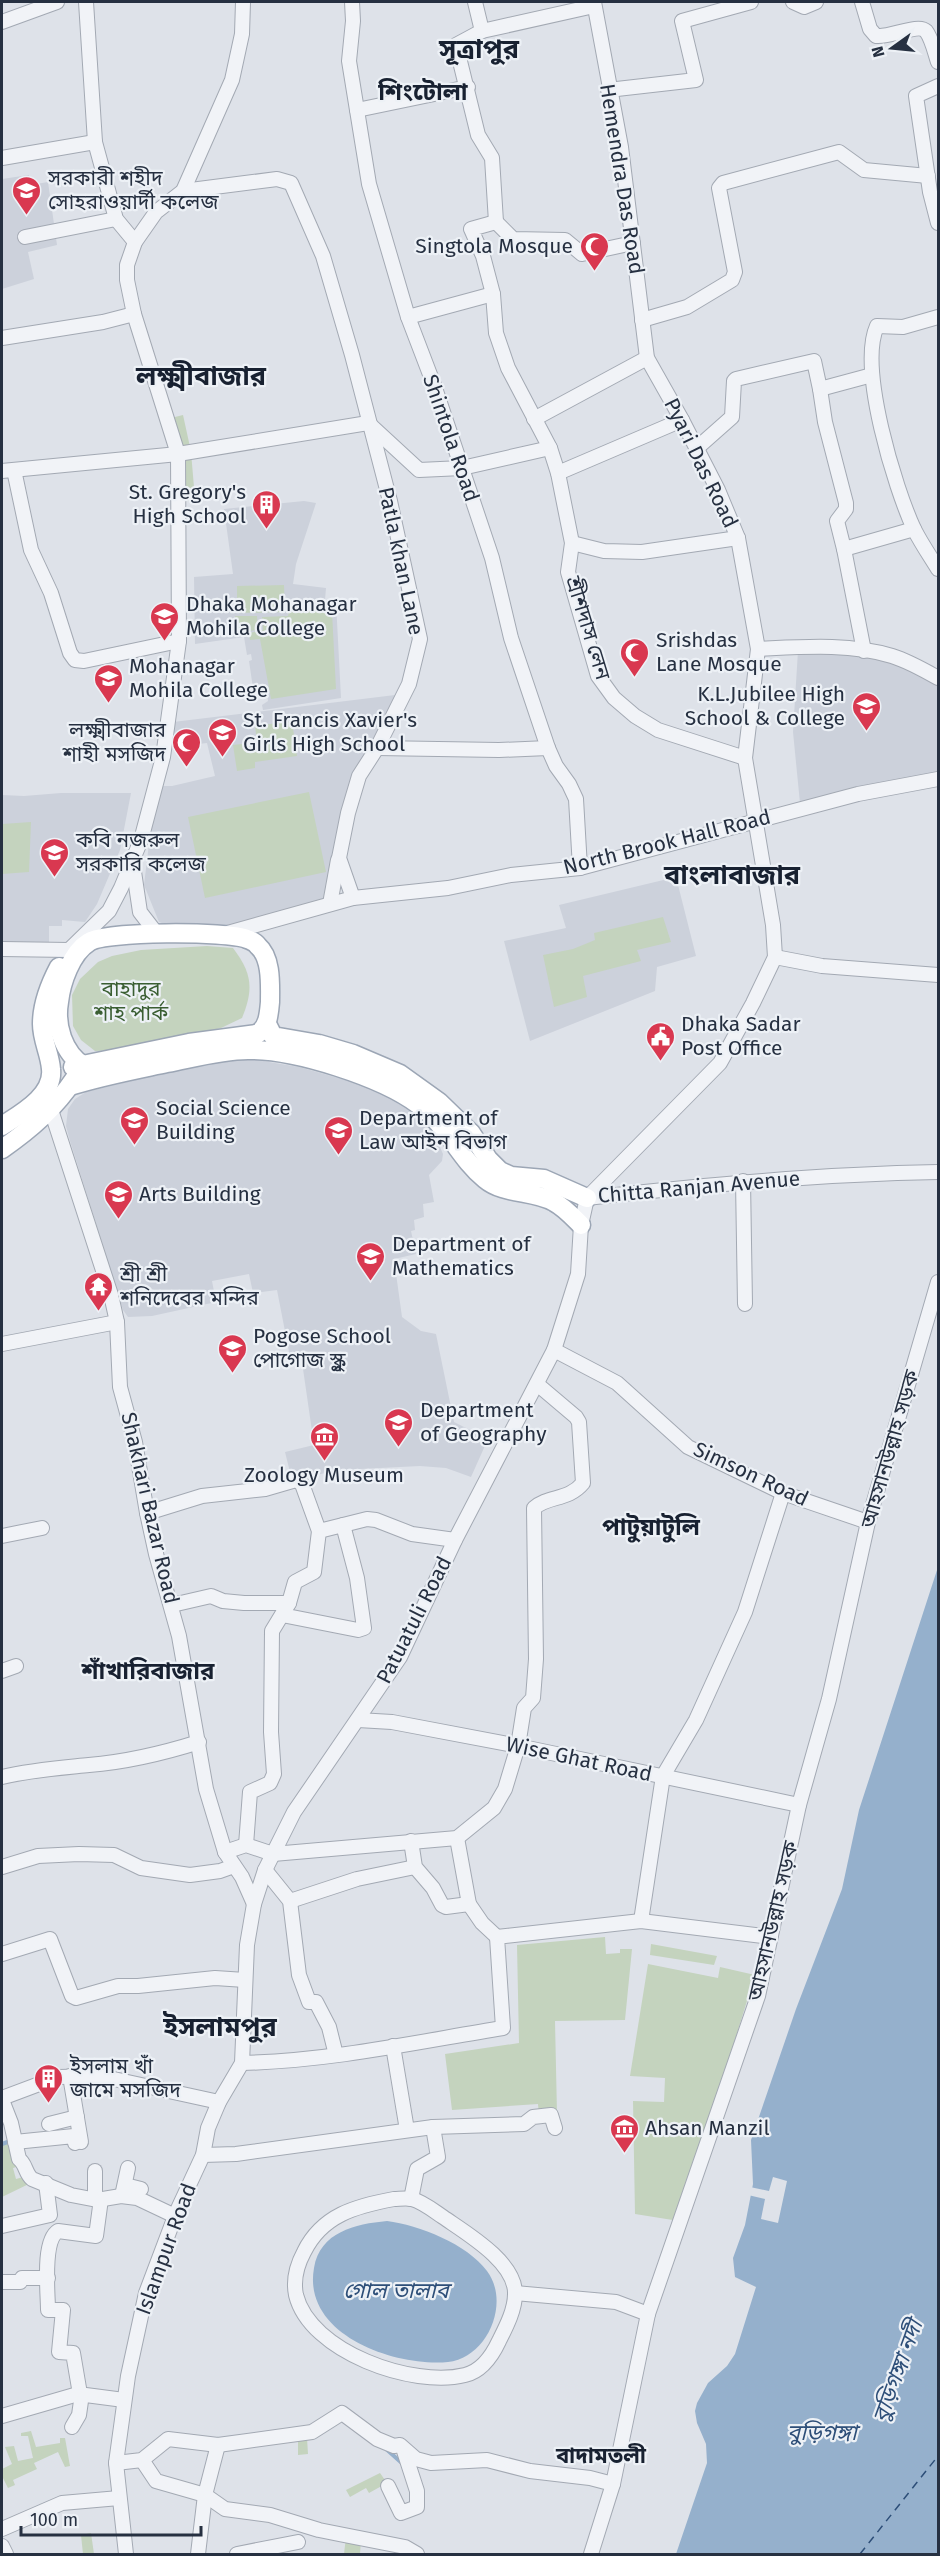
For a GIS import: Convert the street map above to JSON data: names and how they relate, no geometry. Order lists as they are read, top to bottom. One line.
{"streets":{"main road":["Chitta Ranjan Avenue"],"street":["Hemendra Das Road","Shintola Road","Pyari Das Road","Patla khan Lane","শ্রীশদাস লেন","North Brook Hall Road","আহসানউল্লাহ সড়ক","Simson Road","Shakhari Bazar Road","Patuatuli Road","Wise Ghat Road","Islampur Road"]},"crossings":[["Hemendra Das Road","Pyari Das Road"],["Shintola Road","North Brook Hall Road"],["Pyari Das Road","শ্রীশদাস লেন"],["Pyari Das Road","North Brook Hall Road"],["Patla khan Lane","North Brook Hall Road"],["Chitta Ranjan Avenue","Patuatuli Road"],["আহসানউল্লাহ সড়ক","Simson Road"],["আহসানউল্লাহ সড়ক","Wise Ghat Road"],["Simson Road","Patuatuli Road"],["Shakhari Bazar Road","Patuatuli Road"],["Patuatuli Road","Wise Ghat Road"],["Patuatuli Road","Islampur Road"]],"districts":["সূত্রাপুর","শিংটোলা","লক্ষ্মীবাজার","বাংলাবাজার","পাটুয়াটুলি","শাঁখারিবাজার","ইসলামপুর","বাদামতলী"],"water":["গোল তালাব","বুড়িগঙ্গা নদী","বুড়িগঙ্গা"],"parks":["বাহাদুর শাহ পার্ক"],"places":{"school or university":["সরকারী শহীদ সোহরাওয়ার্দী কলেজ","Dhaka Mohanagar Mohila College","Mohanagar Mohila College","K.L.Jubilee High School & College","St. Francis Xavier's Girls High School","কবি নজরুল সরকারি কলেজ","Social Science Building","Department of Law আইন বিভাগ","Arts Building","Department of Mathematics","Pogose School পোগোজ স্কুল","Department of Geography"],"mosque":["Singtola Mosque","Srishdas Lane Mosque","লক্ষ্মীবাজার শাহী মসজিদ"],"building":["St. Gregory's High School","ইসলাম খাঁ জামে মসজিদ"],"public building":["Dhaka Sadar Post Office"],"temple":["শ্রী শ্রী শনিদেবের মন্দির"],"museum":["Zoology Museum","Ahsan Manzil"]},"scale_bar":"100 m","north":"left"}
